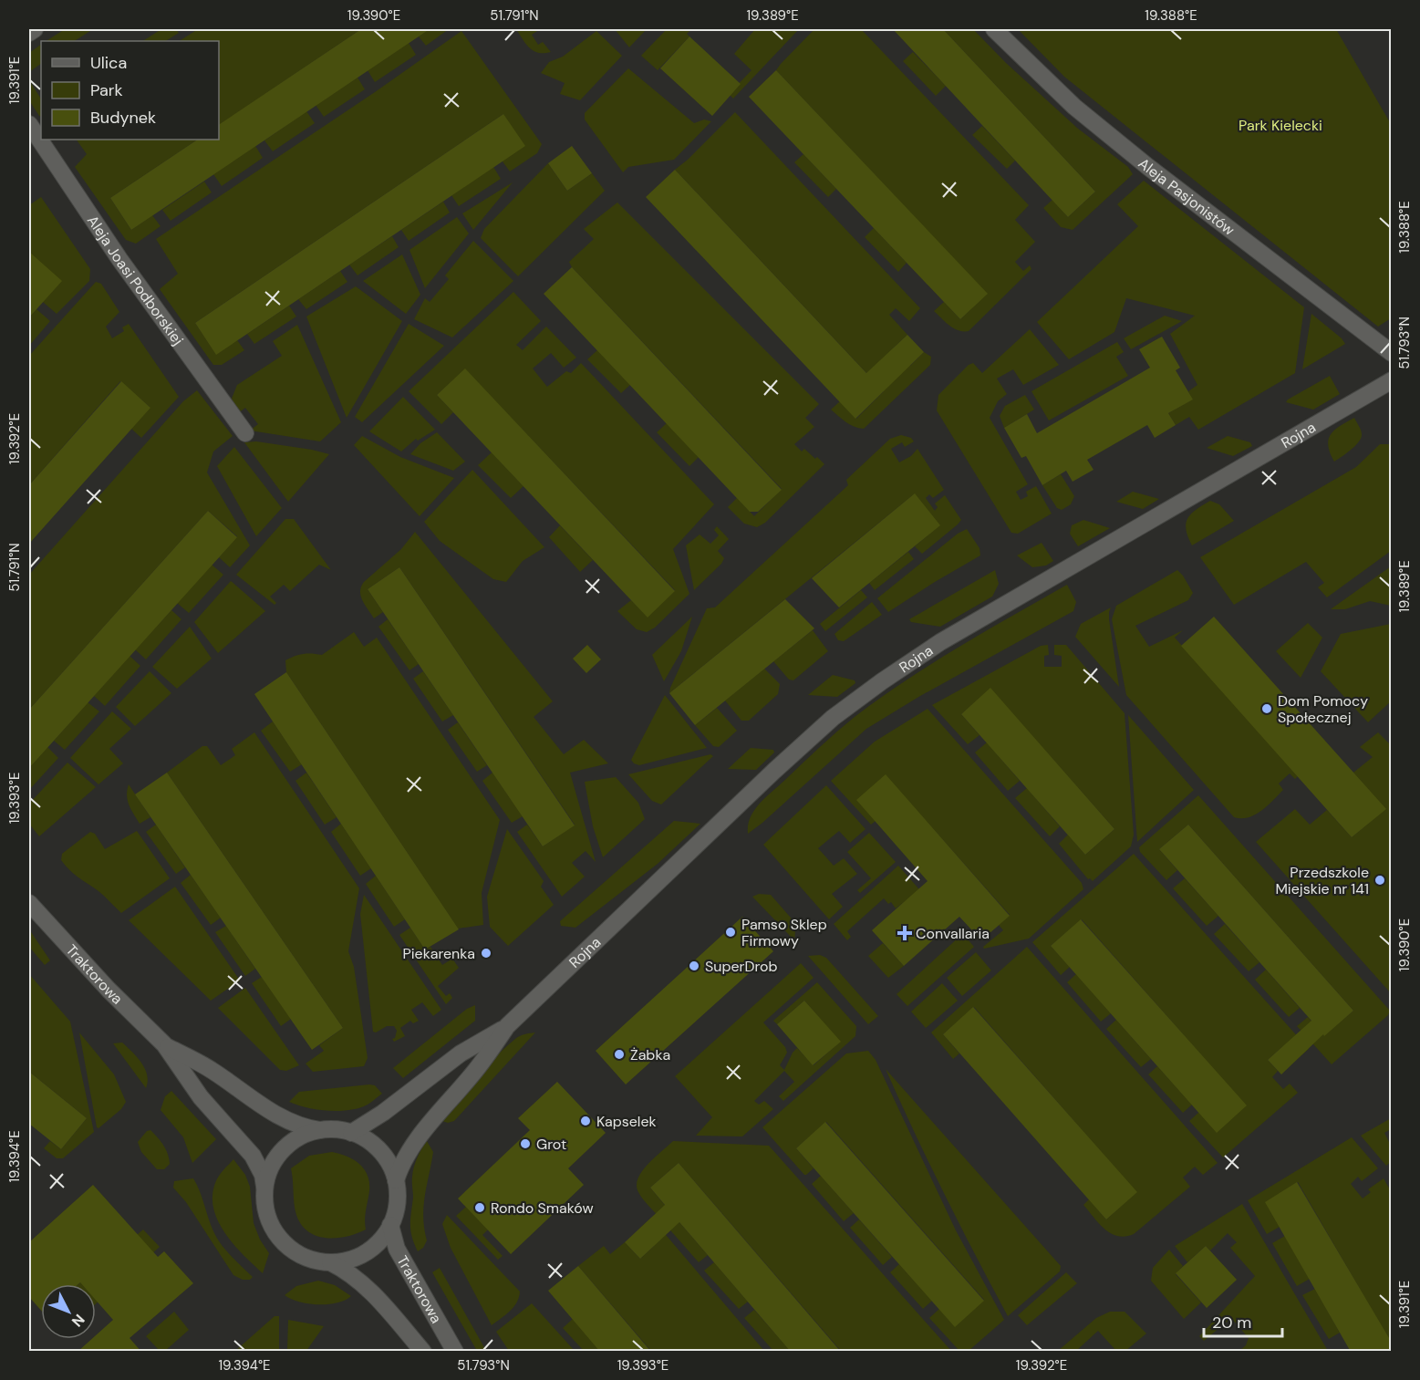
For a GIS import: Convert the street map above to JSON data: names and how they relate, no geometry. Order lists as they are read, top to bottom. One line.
{"streets":{"street":["Aleja Pasjonistów","Aleja Joasi Podborskiej","Rojna","Traktorowa"]},"crossings":[["Rojna","Traktorowa"]],"parks":["Park Kielecki"],"places":{"other":["Dom Pomocy Społecznej","Przedszkole Miejskie nr 141","Pamso Sklep Firmowy","Piekarenka","SuperDrob","Żabka","Kapselek","Grot","Rondo Smaków"],"health":["Convallaria"]},"legend":["Ulica","Park","Budynek"],"scale_bar":"20 m","north":"bottom right","coordinates":["19.390°E","51.791°N","19.389°E","19.388°E","19.391°E","51.793°N","19.392°E","19.393°E","19.394°E"]}
